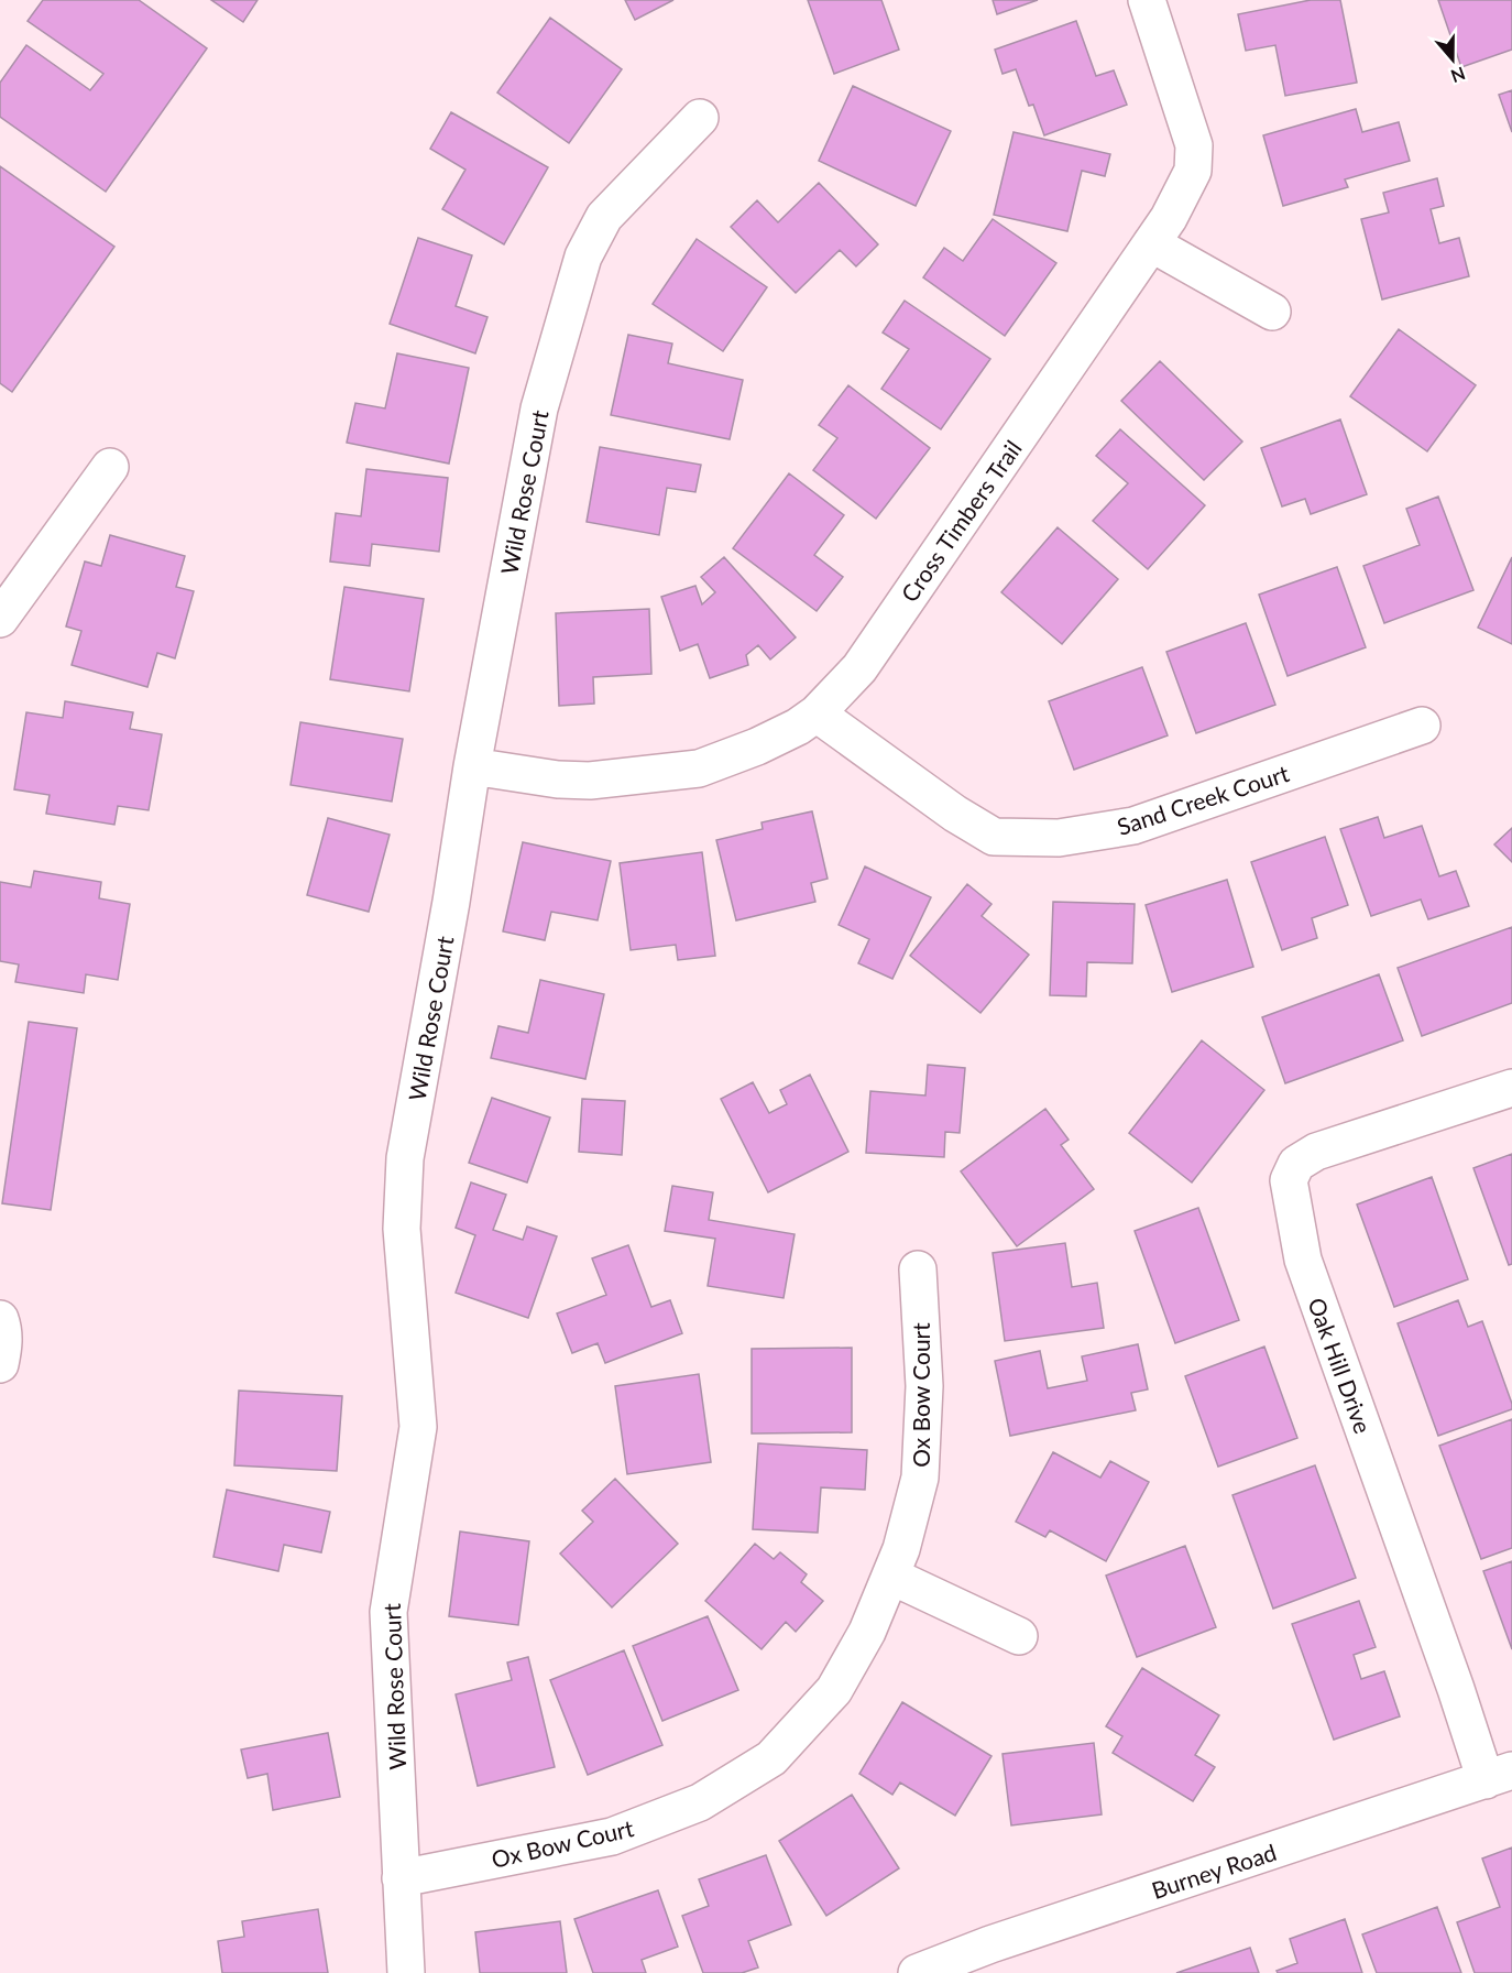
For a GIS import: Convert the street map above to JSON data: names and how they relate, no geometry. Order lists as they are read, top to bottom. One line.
{"streets":{"street":["Wild Rose Court","Cross Timbers Trail","Sand Creek Court","Oak Hill Drive","Ox Bow Court","Burney Road"]},"crossings":[["Wild Rose Court","Cross Timbers Trail"],["Wild Rose Court","Ox Bow Court"],["Cross Timbers Trail","Sand Creek Court"],["Oak Hill Drive","Burney Road"]],"north":"bottom"}
